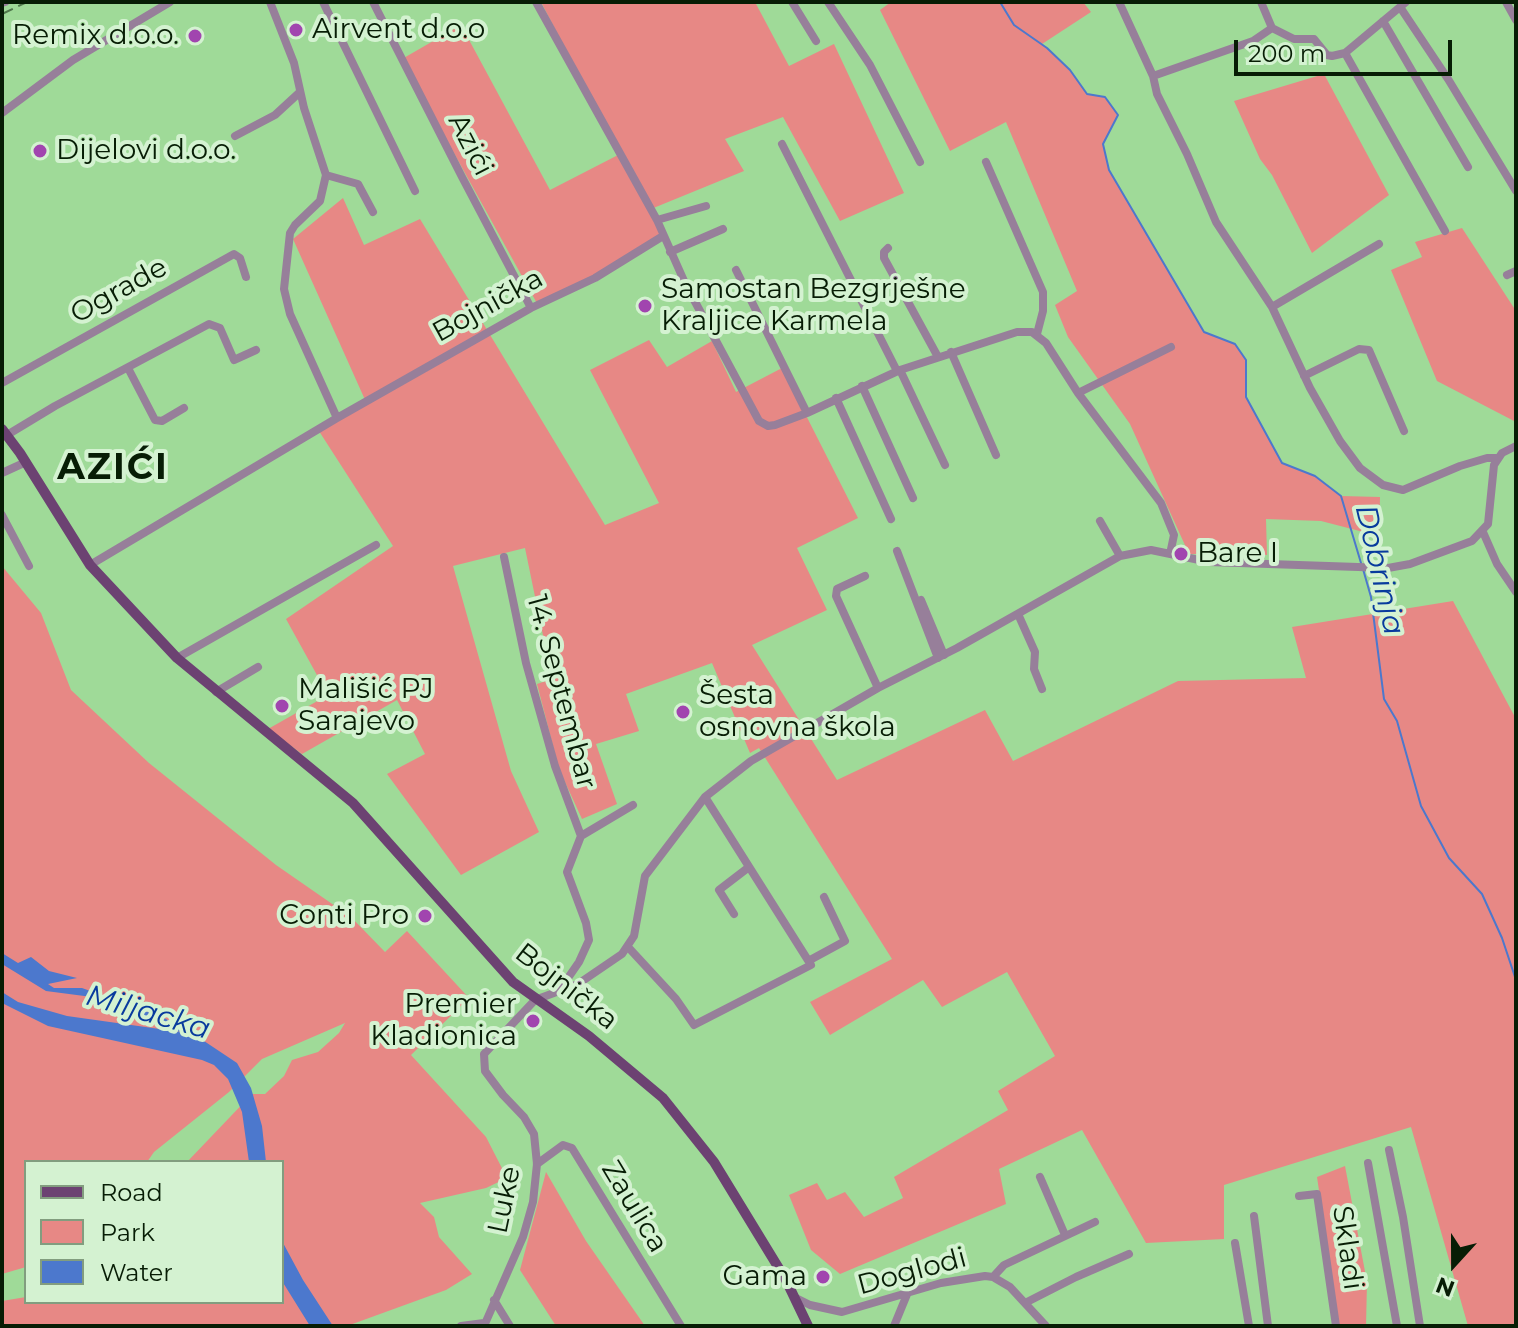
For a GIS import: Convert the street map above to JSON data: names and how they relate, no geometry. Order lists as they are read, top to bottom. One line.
{"streets":{"main road":["Bojnička"],"street":["Azići","Ograde","14. Septembar","Luke","Zaulica","Skladi","Doglodi"]},"crossings":[["Azići","Bojnička"],["Bojnička","Luke"],["Bojnička","Doglodi"],["Luke","Zaulica"]],"districts":["AZIĆI"],"water":["Dobrinja","Miljacka"],"places":["Airvent d.o.o","Remix d.o.o.","Dijelovi d.o.o.","Samostan Bezgrješne Kraljice Karmela","Bare I","Mališić PJ Sarajevo","Šesta osnovna škola","Conti Pro","Premier Kladionica","Gama"],"legend":["Road","Park","Water"],"scale_bar":"200 m","north":"bottom"}
